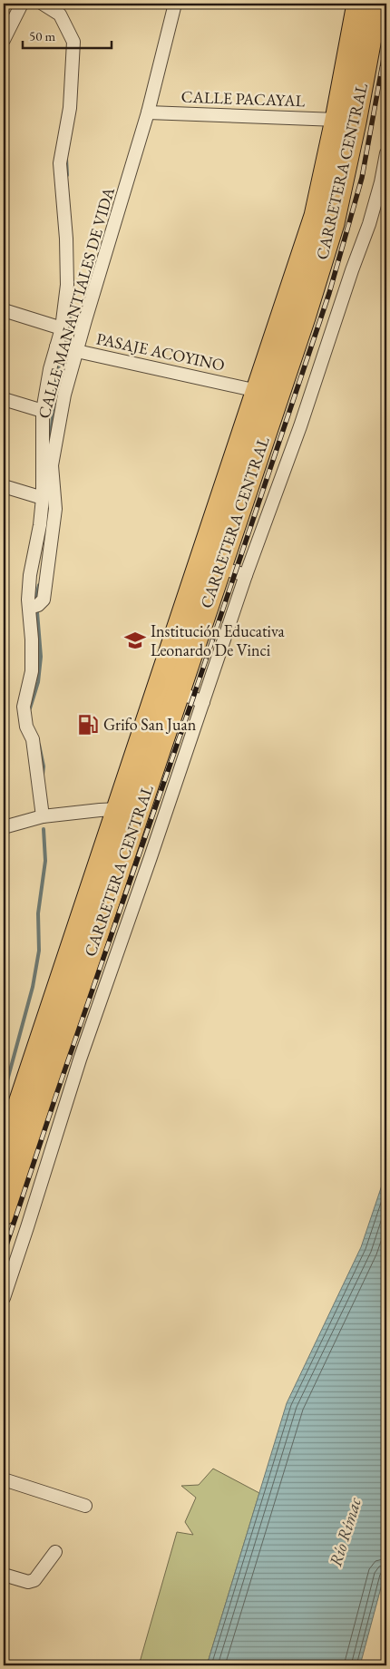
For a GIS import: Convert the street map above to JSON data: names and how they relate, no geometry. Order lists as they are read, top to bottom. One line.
{"streets":{"highway":["CARRETERA CENTRAL"],"street":["CALLE PACAYAL","CALLE MANANTIALES DE VIDA","PASAJE ACOYINO"]},"crossings":[["CALLE PACAYAL","CARRETERA CENTRAL"],["CALLE PACAYAL","CALLE MANANTIALES DE VIDA"],["CARRETERA CENTRAL","PASAJE ACOYINO"],["CALLE MANANTIALES DE VIDA","PASAJE ACOYINO"]],"water":["Río Rímac"],"places":{"school or university":["Institución Educativa Leonardo De Vinci"],"fuel station":["Grifo San Juan"]},"scale_bar":"50 m"}
